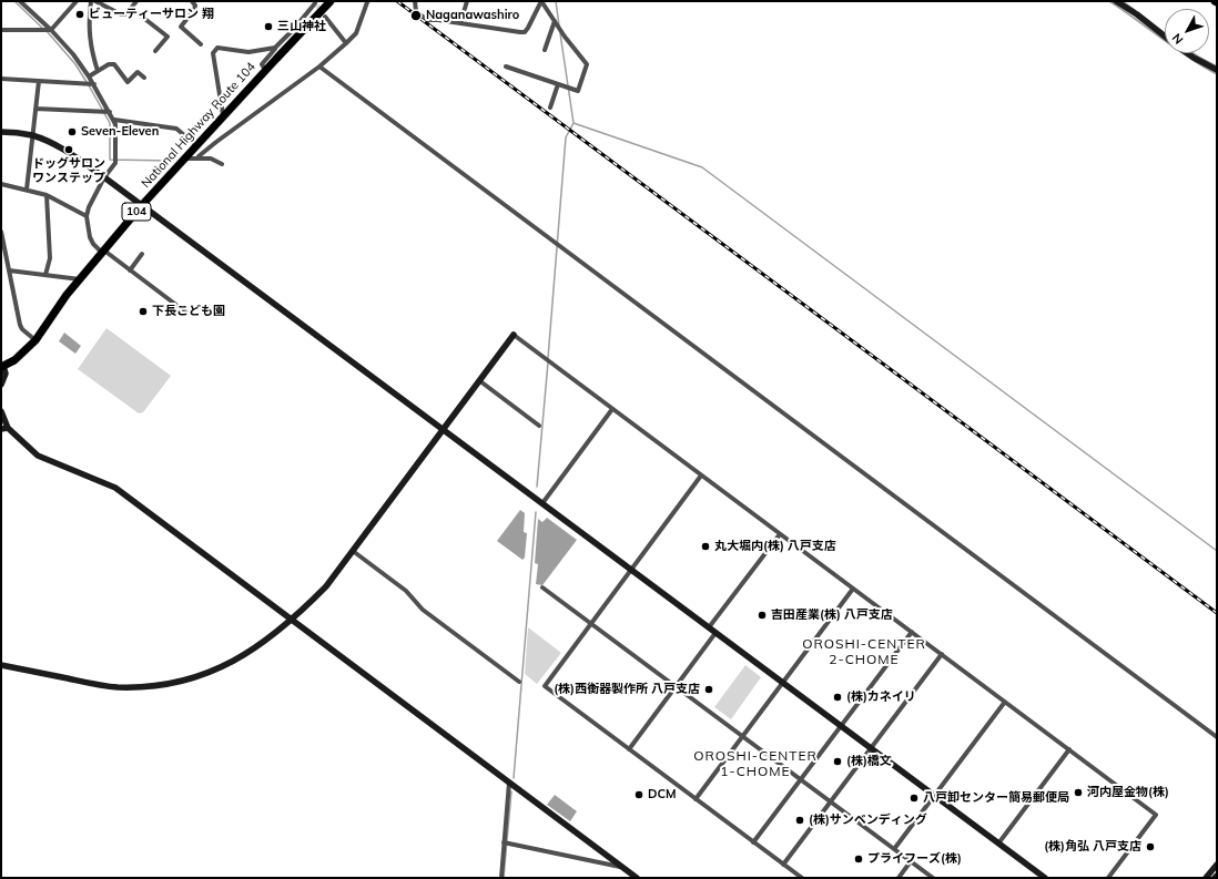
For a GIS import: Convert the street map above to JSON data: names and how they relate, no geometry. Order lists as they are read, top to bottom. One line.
{"streets":{"highway":["National Highway Route 104","104"]},"districts":["OROSHI-CENTER 2-CHOME","OROSHI-CENTER 1-CHOME"],"places":["ビューティーサロン 翔","Naganawashiro","三山神社","Seven-Eleven","ドッグサロン ワンステップ","下長こども園","丸大堀内(株) 八戸支店","吉田産業(株) 八戸支店","(株)西衡器製作所 八戸支店","(株)カネイリ","(株)橋文","河内屋金物(株)","DCM","八戸卸センター簡易郵便局","(株)サンベンディング","(株)角弘 八戸支店","プライフーズ(株)"],"north":"bottom left"}
